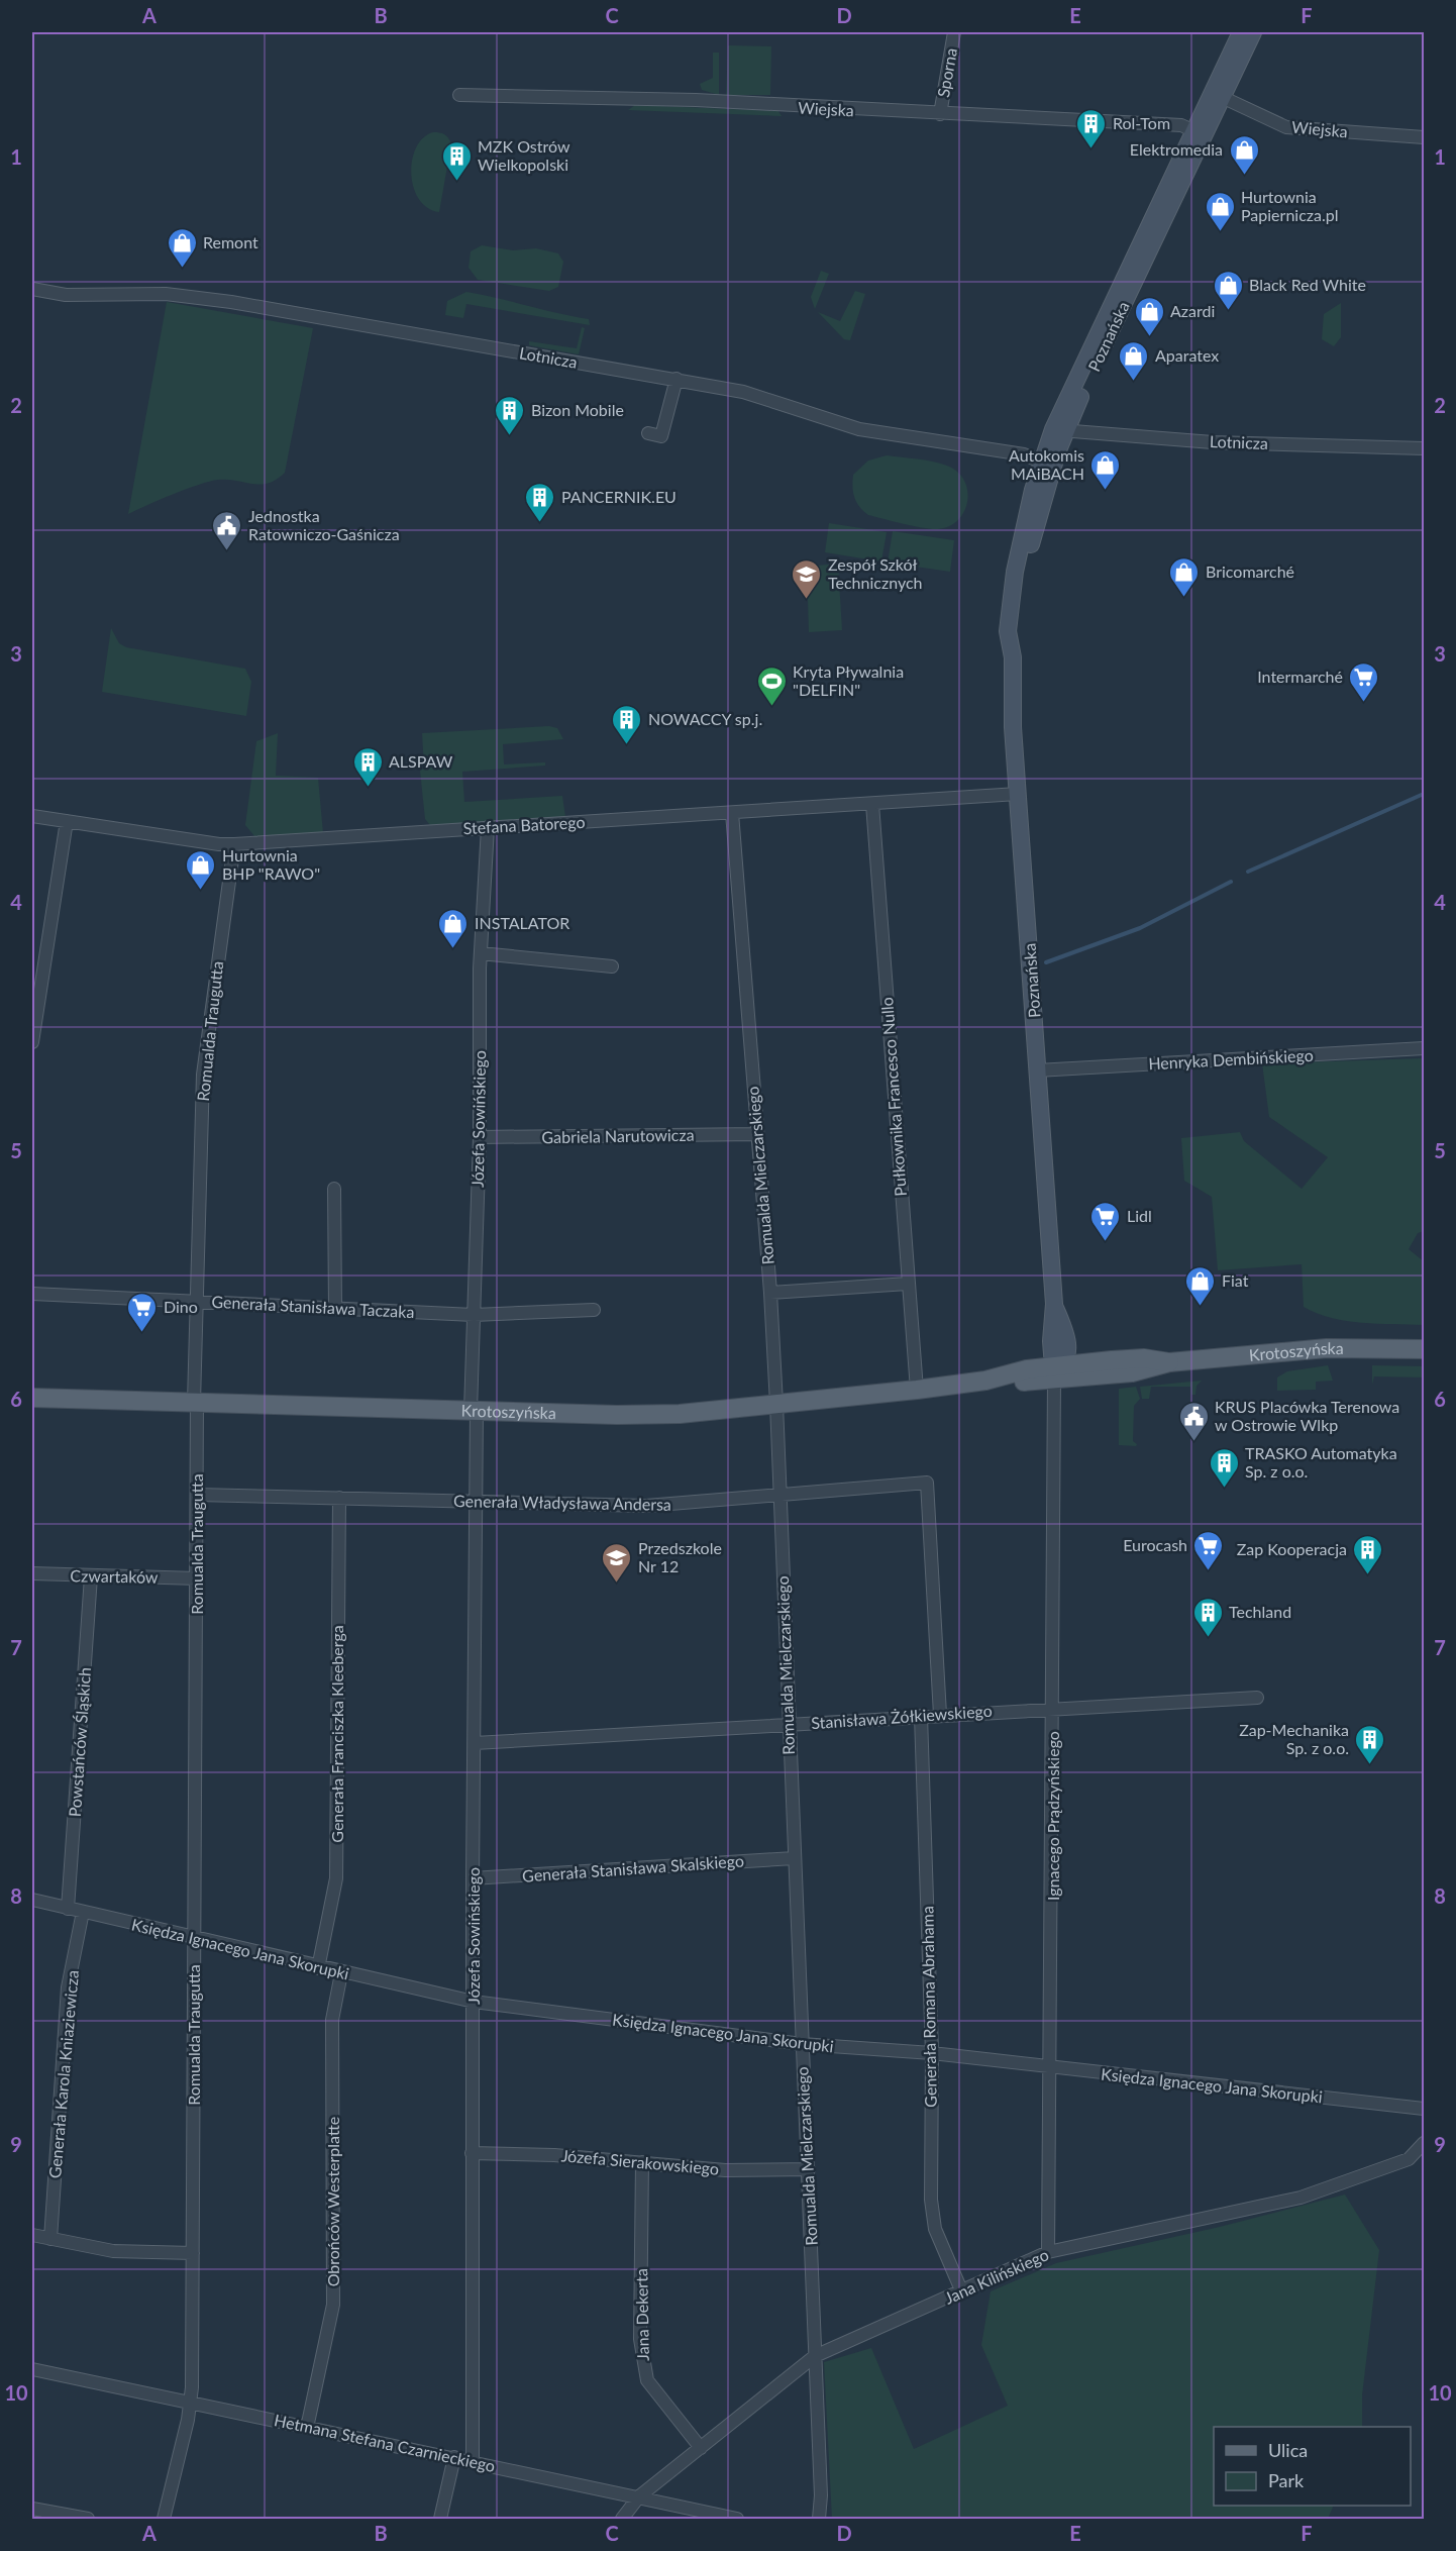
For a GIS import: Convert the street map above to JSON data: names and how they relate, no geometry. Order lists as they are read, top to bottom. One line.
{"streets":{"main road":["Poznańska","Krotoszyńska"],"street":["Sporna","Wiejska","Lotnicza","Stefana Batorego","Romualda Traugutta","Henryka Dembińskiego","Pułkownika Francesco Nullo","Józefa Sowińskiego","Gabriela Narutowicza","Romualda Mielczarskiego","Generała Stanisława Taczaka","Generała Władysława Andersa","Czwartaków","Stanisława Żółkiewskiego","Generała Franciszka Kleeberga","Powstańców Śląskich","Ignacego Prądzyńskiego","Generała Stanisława Skalskiego","Księdza Ignacego Jana Skorupki","Generała Romana Abrahama","Generała Karola Kniaziewicza","Józefa Sierakowskiego","Obrońców Westerplatte","Jana Kilińskiego","Jana Dekerta","Hetmana Stefana Czarnieckiego"]},"crossings":[["Sporna","Wiejska"],["Wiejska","Poznańska"],["Poznańska","Lotnicza"],["Poznańska","Stefana Batorego"],["Poznańska","Henryka Dembińskiego"],["Poznańska","Krotoszyńska"],["Poznańska","Ignacego Prądzyńskiego"],["Stefana Batorego","Romualda Traugutta"],["Stefana Batorego","Pułkownika Francesco Nullo"],["Stefana Batorego","Józefa Sowińskiego"],["Stefana Batorego","Romualda Mielczarskiego"],["Romualda Traugutta","Generała Stanisława Taczaka"],["Romualda Traugutta","Krotoszyńska"],["Romualda Traugutta","Generała Władysława Andersa"],["Romualda Traugutta","Czwartaków"],["Romualda Traugutta","Księdza Ignacego Jana Skorupki"],["Romualda Traugutta","Hetmana Stefana Czarnieckiego"],["Pułkownika Francesco Nullo","Krotoszyńska"],["Józefa Sowińskiego","Gabriela Narutowicza"],["Józefa Sowińskiego","Generała Stanisława Taczaka"],["Józefa Sowińskiego","Krotoszyńska"],["Józefa Sowińskiego","Generała Władysława Andersa"],["Józefa Sowińskiego","Stanisława Żółkiewskiego"],["Józefa Sowińskiego","Generała Stanisława Skalskiego"],["Józefa Sowińskiego","Księdza Ignacego Jana Skorupki"],["Józefa Sowińskiego","Józefa Sierakowskiego"],["Józefa Sowińskiego","Hetmana Stefana Czarnieckiego"],["Gabriela Narutowicza","Romualda Mielczarskiego"],["Romualda Mielczarskiego","Krotoszyńska"],["Romualda Mielczarskiego","Generała Władysława Andersa"],["Romualda Mielczarskiego","Stanisława Żółkiewskiego"],["Romualda Mielczarskiego","Generała Stanisława Skalskiego"],["Romualda Mielczarskiego","Księdza Ignacego Jana Skorupki"],["Romualda Mielczarskiego","Józefa Sierakowskiego"],["Romualda Mielczarskiego","Jana Kilińskiego"],["Krotoszyńska","Ignacego Prądzyńskiego"],["Generała Władysława Andersa","Stanisława Żółkiewskiego"],["Generała Władysława Andersa","Generała Franciszka Kleeberga"],["Czwartaków","Powstańców Śląskich"],["Stanisława Żółkiewskiego","Ignacego Prądzyńskiego"],["Stanisława Żółkiewskiego","Generała Romana Abrahama"],["Generała Franciszka Kleeberga","Księdza Ignacego Jana Skorupki"],["Powstańców Śląskich","Księdza Ignacego Jana Skorupki"],["Ignacego Prądzyńskiego","Księdza Ignacego Jana Skorupki"],["Ignacego Prądzyńskiego","Jana Kilińskiego"],["Księdza Ignacego Jana Skorupki","Generała Romana Abrahama"],["Księdza Ignacego Jana Skorupki","Generała Karola Kniaziewicza"],["Księdza Ignacego Jana Skorupki","Obrońców Westerplatte"],["Generała Romana Abrahama","Jana Kilińskiego"],["Józefa Sierakowskiego","Jana Dekerta"],["Obrońców Westerplatte","Hetmana Stefana Czarnieckiego"],["Jana Kilińskiego","Jana Dekerta"],["Jana Kilińskiego","Hetmana Stefana Czarnieckiego"]],"places":{"building":["Rol-Tom","MZK Ostrów Wielkopolski","Bizon Mobile","PANCERNIK.EU","NOWACCY sp.j.","ALSPAW","TRASKO Automatyka Sp. z o.o.","Zap Kooperacja","Techland","Zap-Mechanika Sp. z o.o."],"shop":["Elektromedia","Hurtownia Papiernicza.pl","Remont","Black Red White","Azardi","Aparatex","Autokomis MAiBACH","Bricomarché","Hurtownia BHP \"RAWO\"","INSTALATOR","Fiat"],"public building":["Jednostka Ratowniczo-Gaśnicza","KRUS Placówka Terenowa w Ostrowie Wlkp"],"school or university":["Zespół Szkół Technicznych","Przedszkole Nr 12"],"supermarket":["Intermarché","Lidl","Dino","Eurocash"],"sports":["Kryta Pływalnia \"DELFIN\""]},"legend":["Ulica","Park"],"grid":{"columns":["A","B","C","D","E","F"],"rows":["1","2","3","4","5","6","7","8","9","10"]}}
